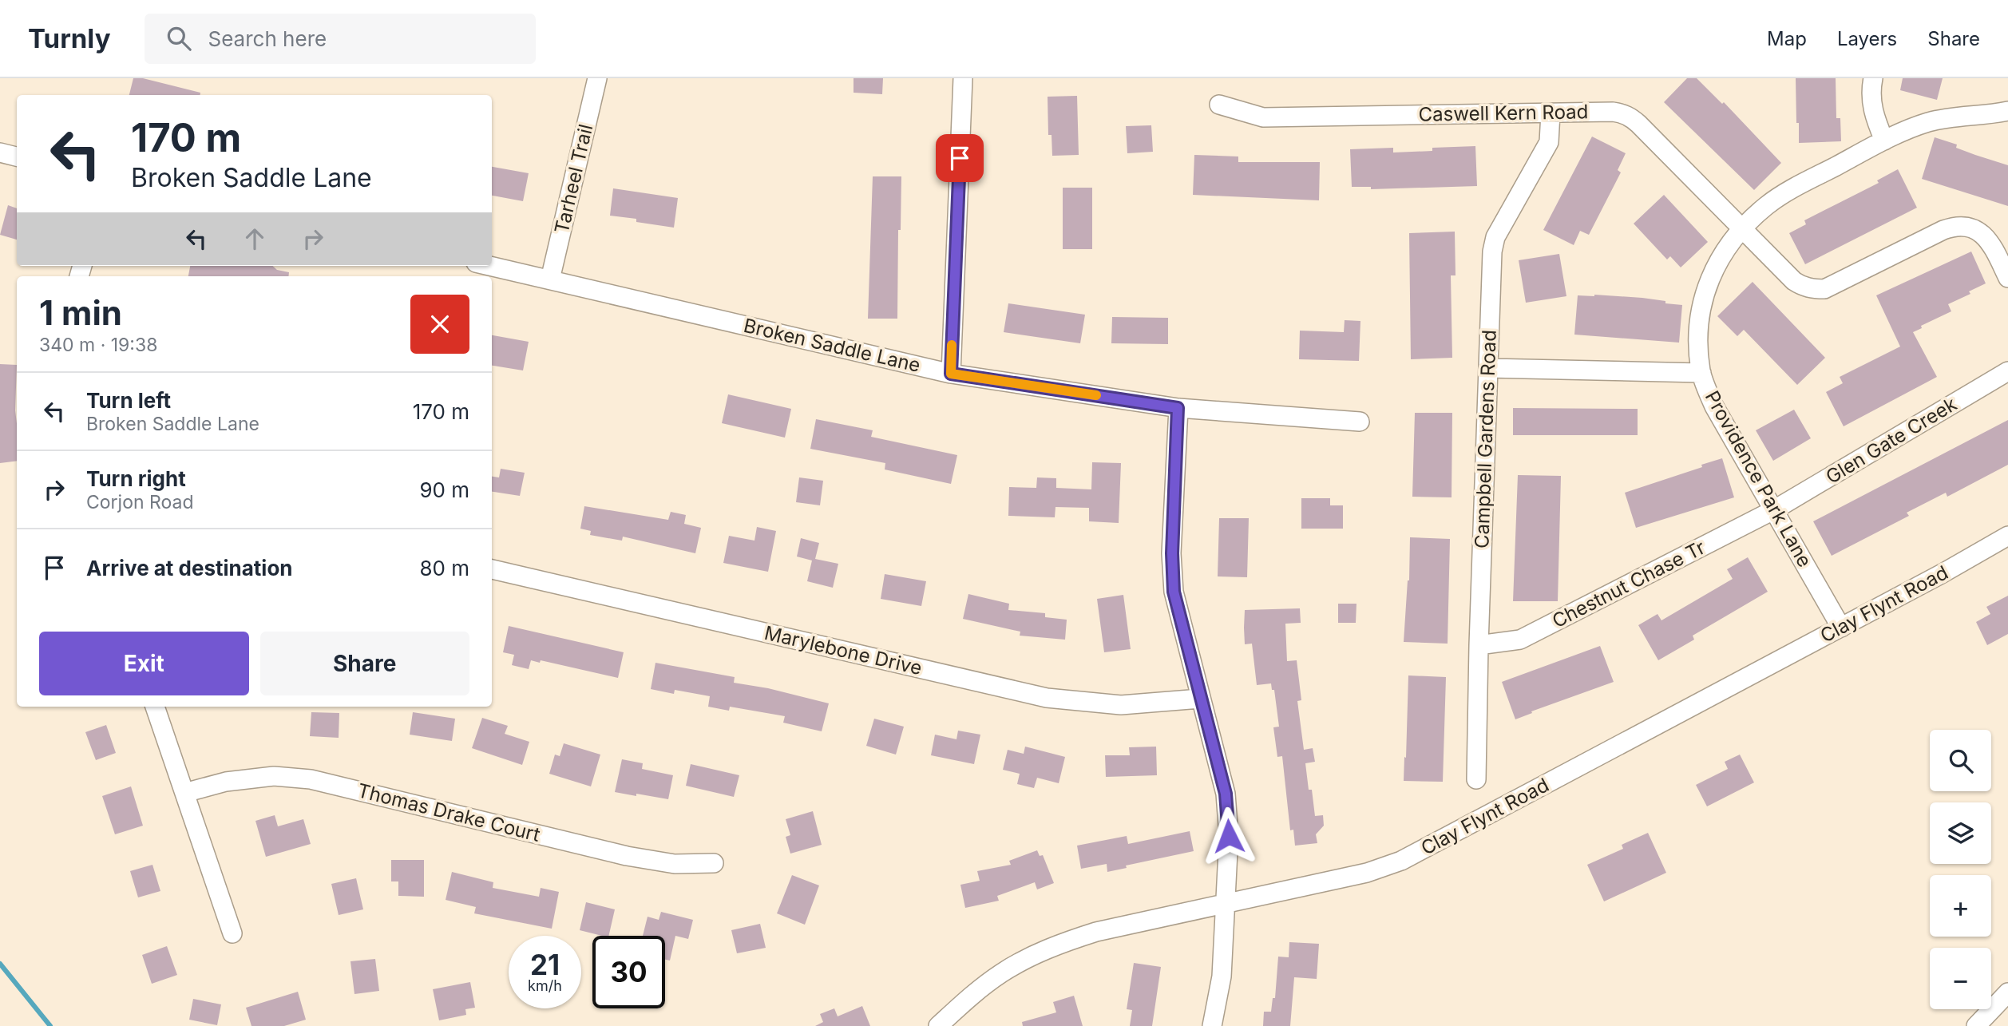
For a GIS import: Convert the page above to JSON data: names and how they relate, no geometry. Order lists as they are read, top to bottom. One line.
{"streets":{"street":["Caswell Kern Road","Tarheel Trail","Broken Saddle Lane","Campbell Gardens Road","Glen Gate Creek","Providence Park Lane","Chestnut Chase Tr","Clay Flynt Road","Marylebone Drive","Thomas Drake Court"]},"crossings":[["Caswell Kern Road","Campbell Gardens Road"],["Caswell Kern Road","Providence Park Lane"],["Tarheel Trail","Broken Saddle Lane"],["Campbell Gardens Road","Chestnut Chase Tr"],["Glen Gate Creek","Providence Park Lane"],["Glen Gate Creek","Chestnut Chase Tr"],["Providence Park Lane","Chestnut Chase Tr"],["Providence Park Lane","Clay Flynt Road"]],"page":{"header":"Turnly","search":"Search here","nav":["Map","Layers","Share"],"turn":["170 m","Broken Saddle Lane"],"heading":["1 min","340 m · 19:38"],"list":[{"name":"Turn left","note":"Broken Saddle Lane","value":"170 m"},{"name":"Turn right","note":"Corjon Road","value":"90 m"},{"name":"Arrive at destination","value":"80 m"}],"buttons":["Exit","Share"],"map_buttons":["+","−"],"speed":"21 km/h","limit":"30"}}
